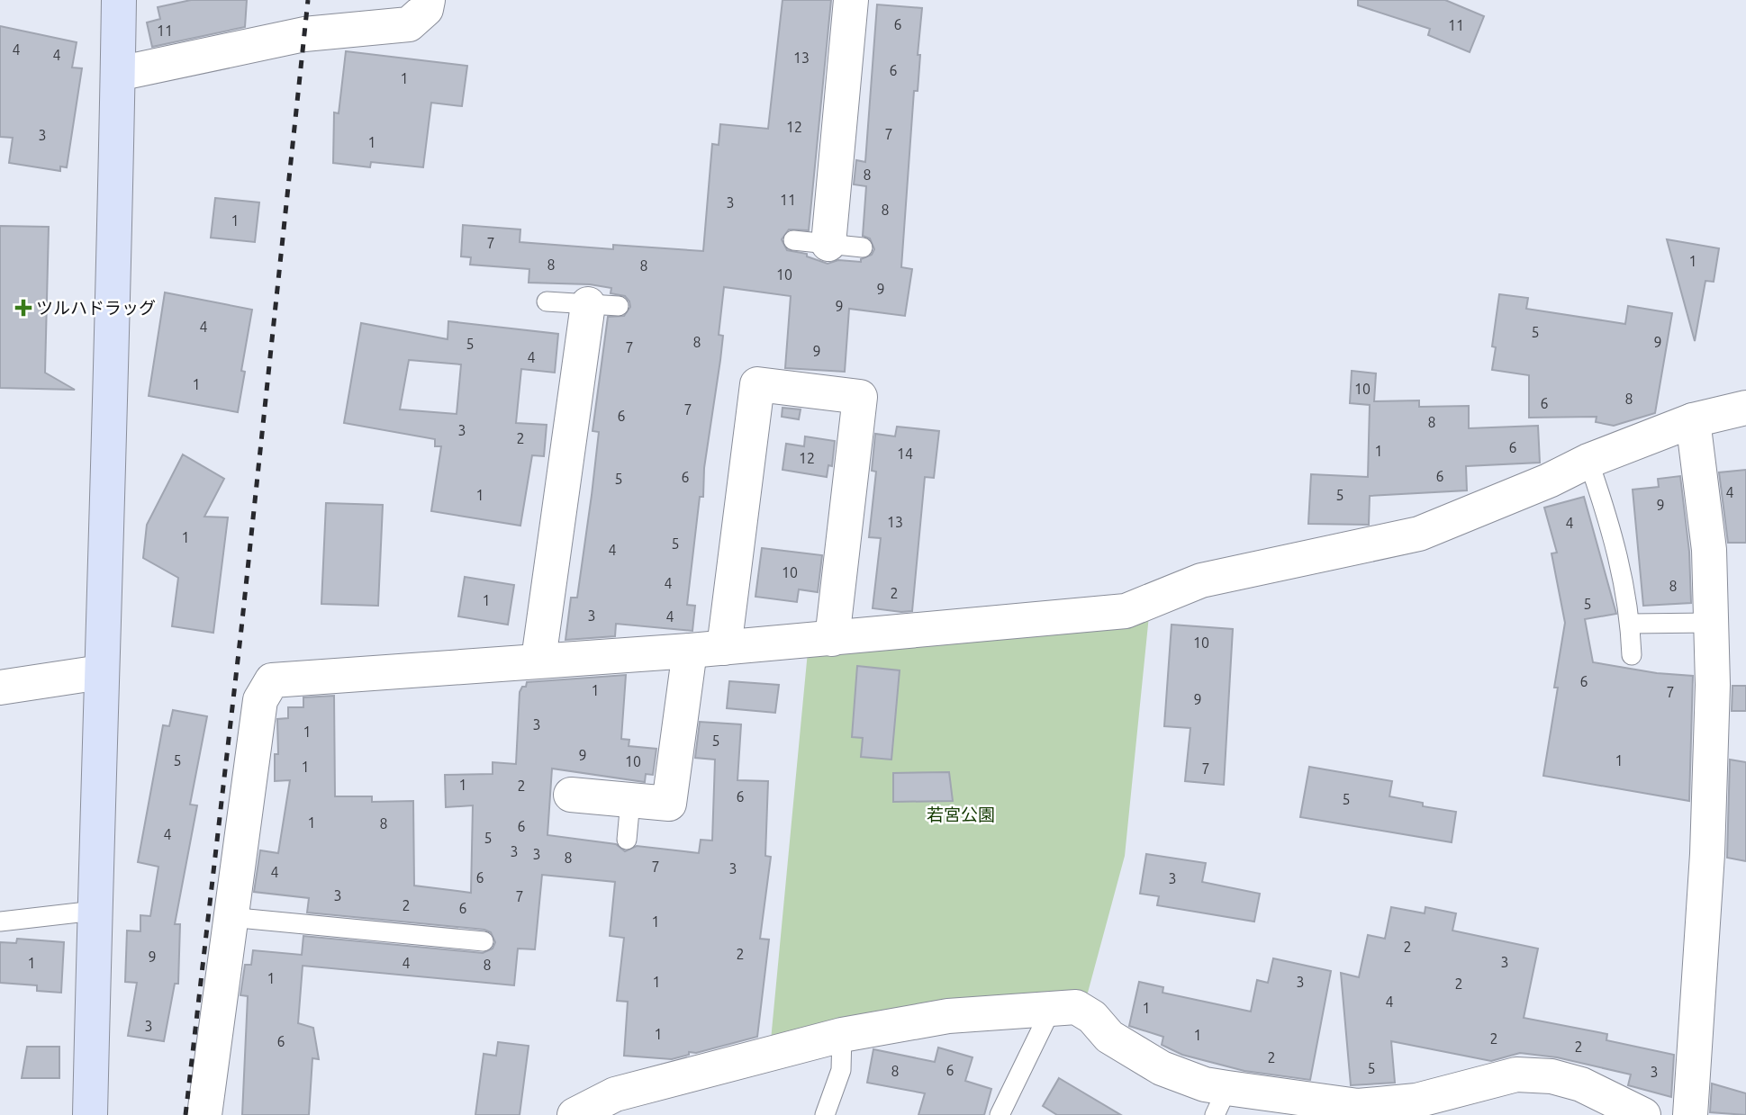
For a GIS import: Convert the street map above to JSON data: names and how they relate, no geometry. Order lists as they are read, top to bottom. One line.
{"parks":["若宮公園"],"places":{"health":["ツルハドラッグ"]},"house_numbers":["6","11","11","4","4","13","6","1","12","7","3","1","8","11","3","8","1","7","1","8","8","10","9","9","4","5","8","9","5","7","9","4","1","10","8","6","7","6","8","3","2","6","1","14","12","6","6","5","4","1","5","9","13","4","1","5","4","10","4","8","2","1","5","3","4","10","6","1","7","9","3","1","5","9","5","1","10","1","7","1","2","6","5","1","8","6","4","5","3","3","8","7","3","4","6","3","3","7","2","6","1","2","2","9","3","1","4","8","1","1","3","2","4","1","3","1","1","2","6","2","2","5","6","8","3"]}
